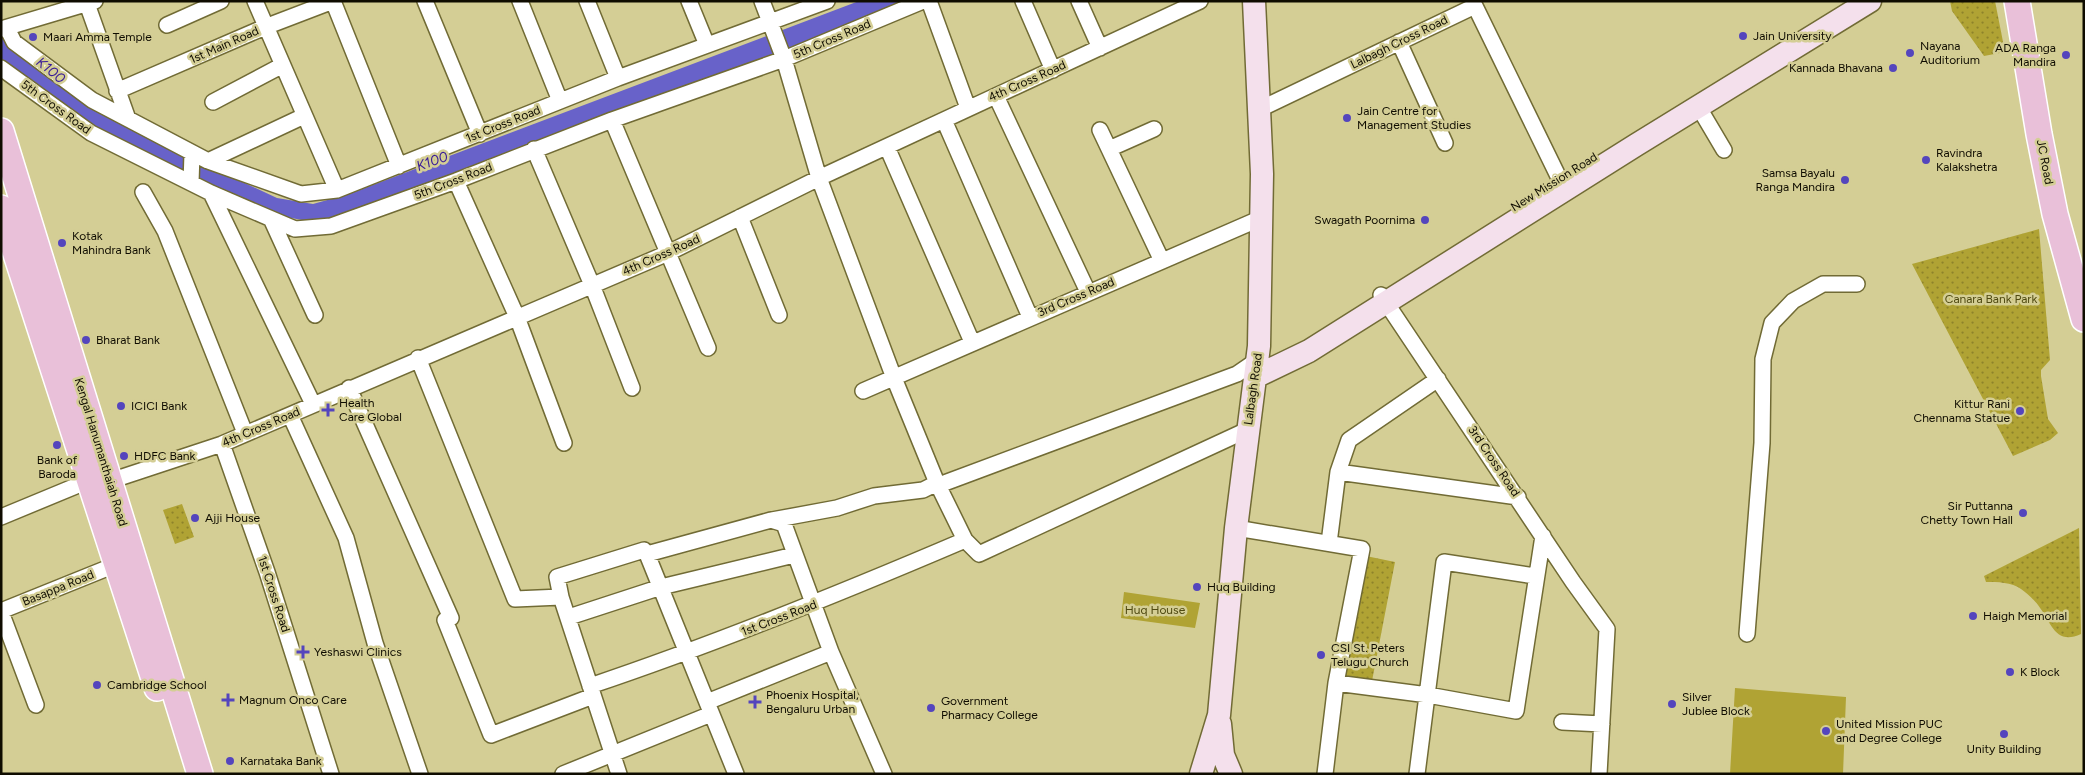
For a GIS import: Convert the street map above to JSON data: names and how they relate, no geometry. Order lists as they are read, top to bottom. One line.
{"streets":{"main road":["JC Road","New Mission Road","Lalbagh Road","Kengal Hanumanthaiah Road"],"street":["5th Cross Road","Lalbagh Cross Road","1st Main Road","4th Cross Road","1st Cross Road","3rd Cross Road","Basappa Road"]},"crossings":[["Lalbagh Cross Road","New Mission Road"],["Lalbagh Cross Road","Lalbagh Road"],["4th Cross Road","1st Cross Road"],["4th Cross Road","Kengal Hanumanthaiah Road"],["New Mission Road","3rd Cross Road"],["New Mission Road","Lalbagh Road"],["3rd Cross Road","Lalbagh Road"],["Kengal Hanumanthaiah Road","Basappa Road"]],"water":["K100"],"parks":["Canara Bank Park","Huq House"],"places":{"other":["Jain University","Maari Amma Temple","Nayana Auditorium","ADA Ranga Mandira","Kannada Bhavana","Jain Centre for Management Studies","Ravindra Kalakshetra","Samsa Bayalu Ranga Mandira","Swagath Poornima","Kotak Mahindra Bank","Bharat Bank","ICICI Bank","Kittur Rani Chennama Statue","Bank of Baroda","HDFC Bank","Sir Puttanna Chetty Town Hall","Ajji House","Huq Building","Haigh Memorial","CSI St. Peters Telugu Church","K Block","Cambridge School","Silver Jublee Block","Government Pharmacy College","United Mission PUC and Degree College","Unity Building","Karnataka Bank"],"health":["Health Care Global","Yeshaswi Clinics","Magnum Onco Care","Phoenix Hospital, Bengaluru Urban"]}}
